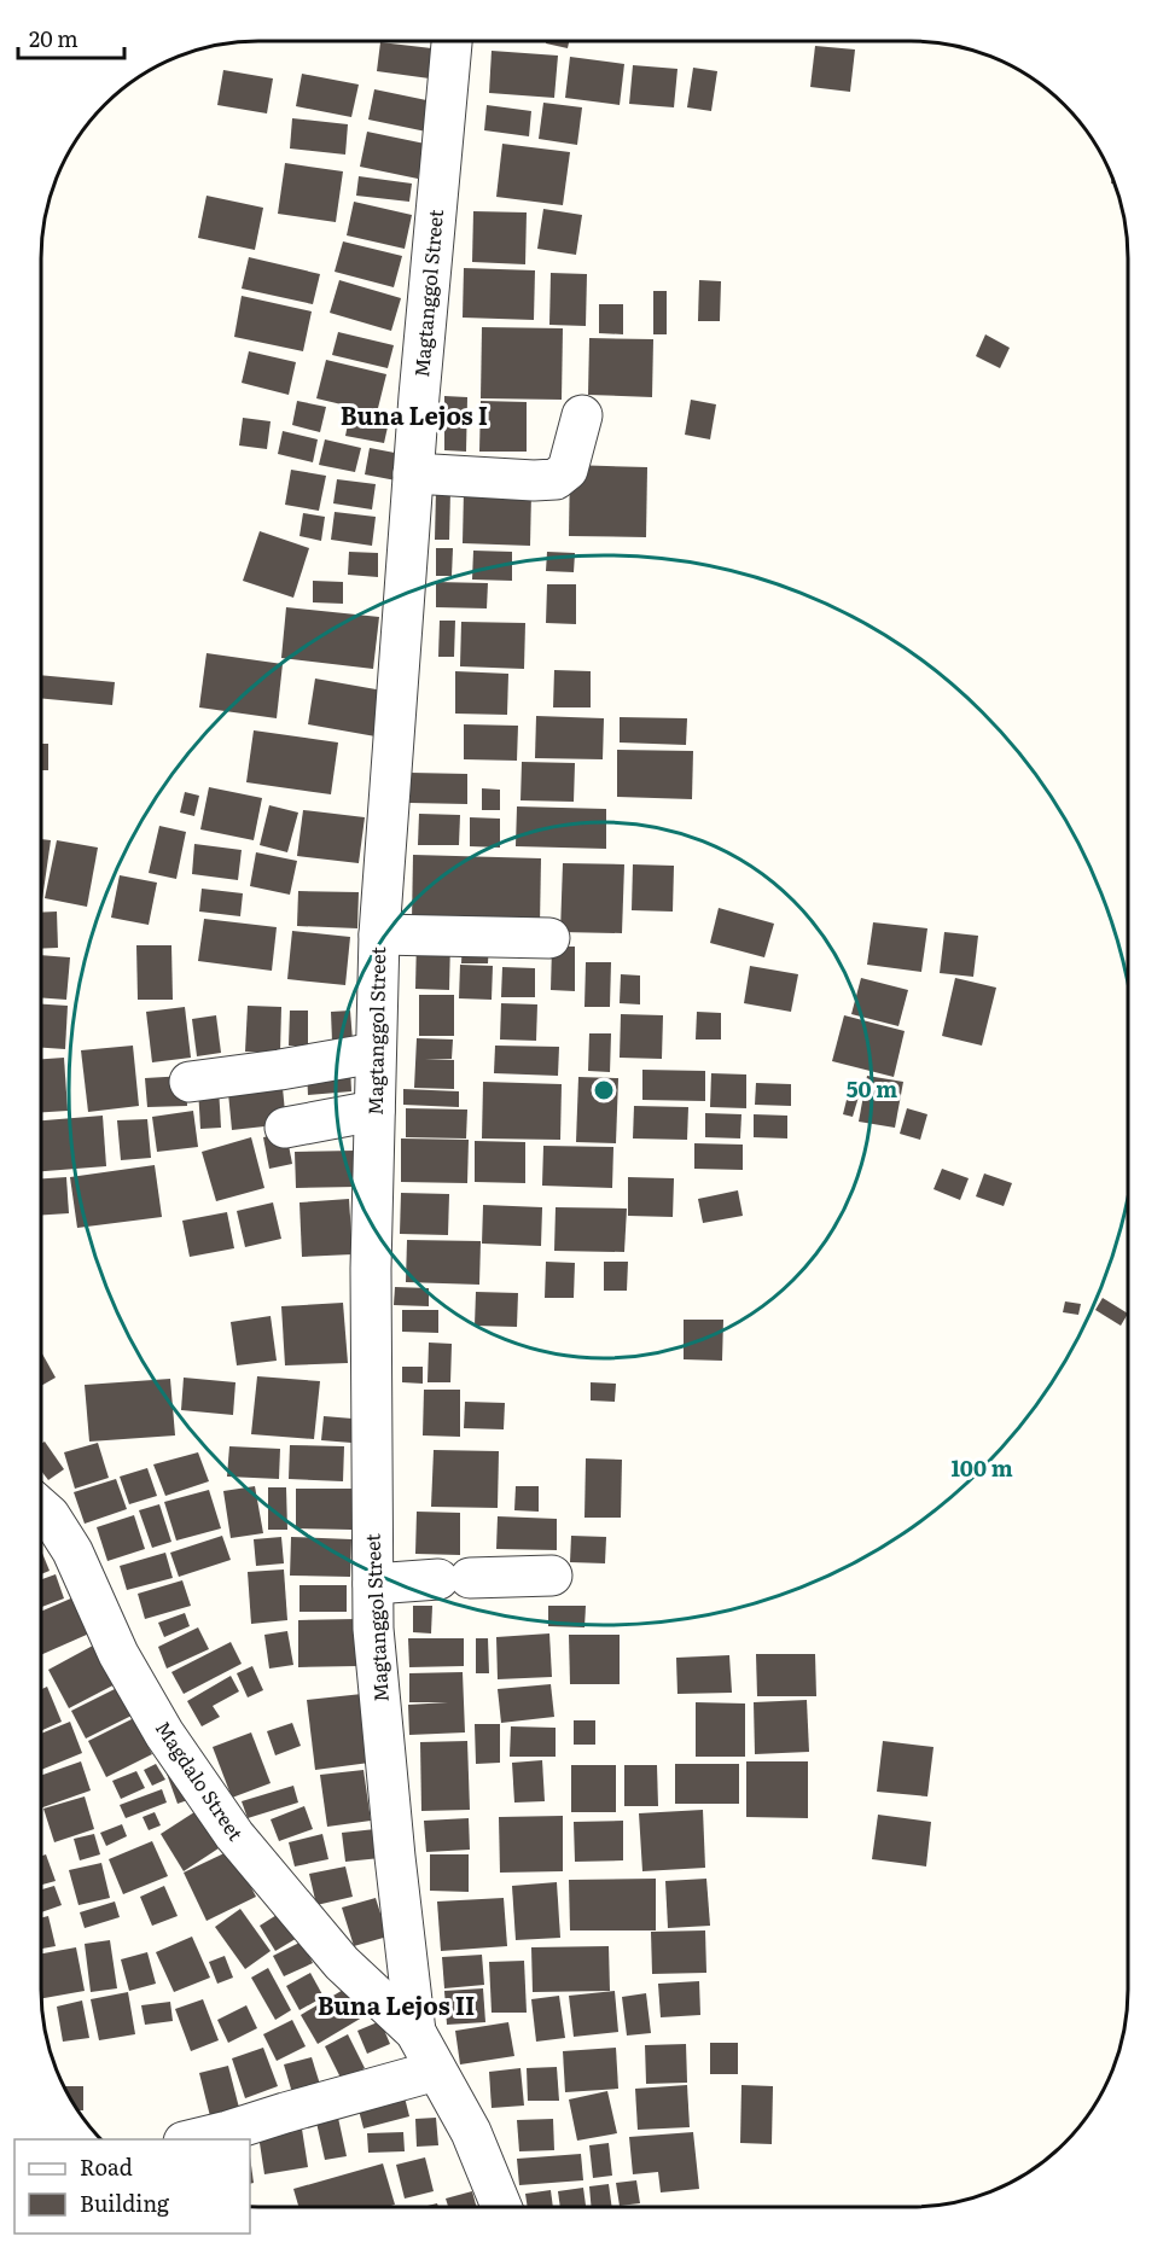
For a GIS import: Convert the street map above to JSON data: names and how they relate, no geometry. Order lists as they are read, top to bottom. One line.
{"streets":{"street":["Magtanggol Street","Magdalo Street"]},"crossings":[["Magtanggol Street","Magdalo Street"]],"districts":["Buna Lejos I","Buna Lejos II"],"legend":["Road","Building"],"scale_bar":"20 m","rings":["50 m","100 m"]}
